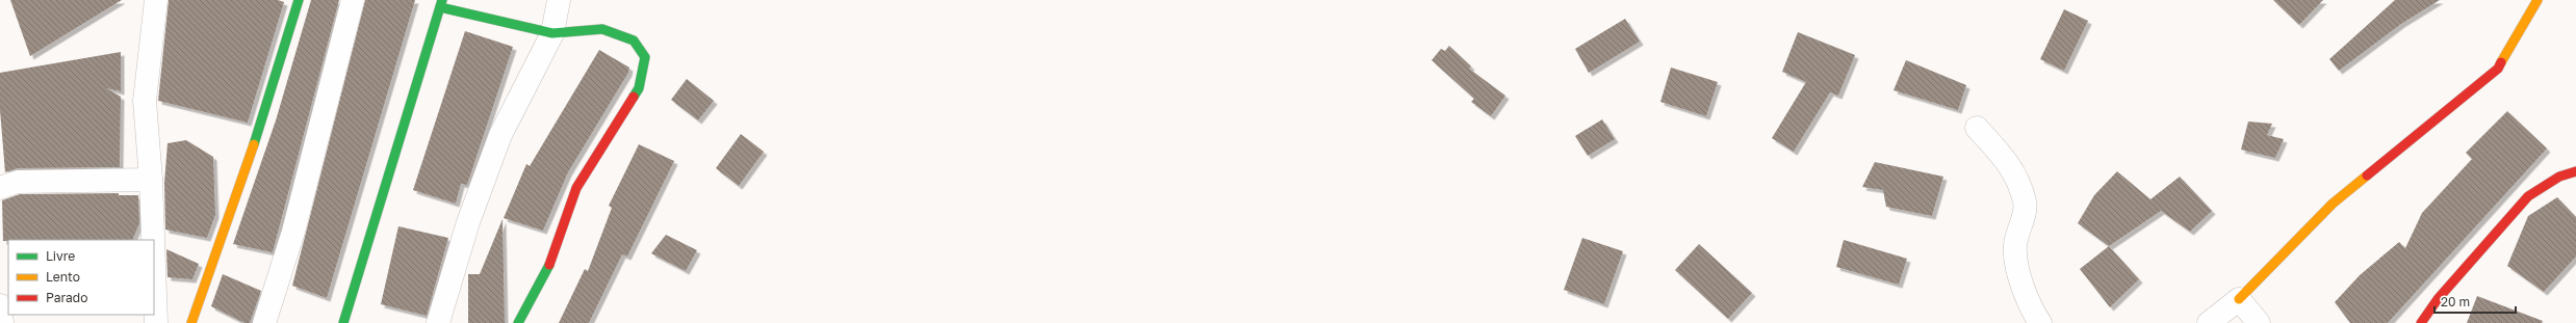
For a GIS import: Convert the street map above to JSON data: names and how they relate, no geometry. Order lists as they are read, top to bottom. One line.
{"legend":["Livre","Lento","Parado"],"scale_bar":"20 m"}
